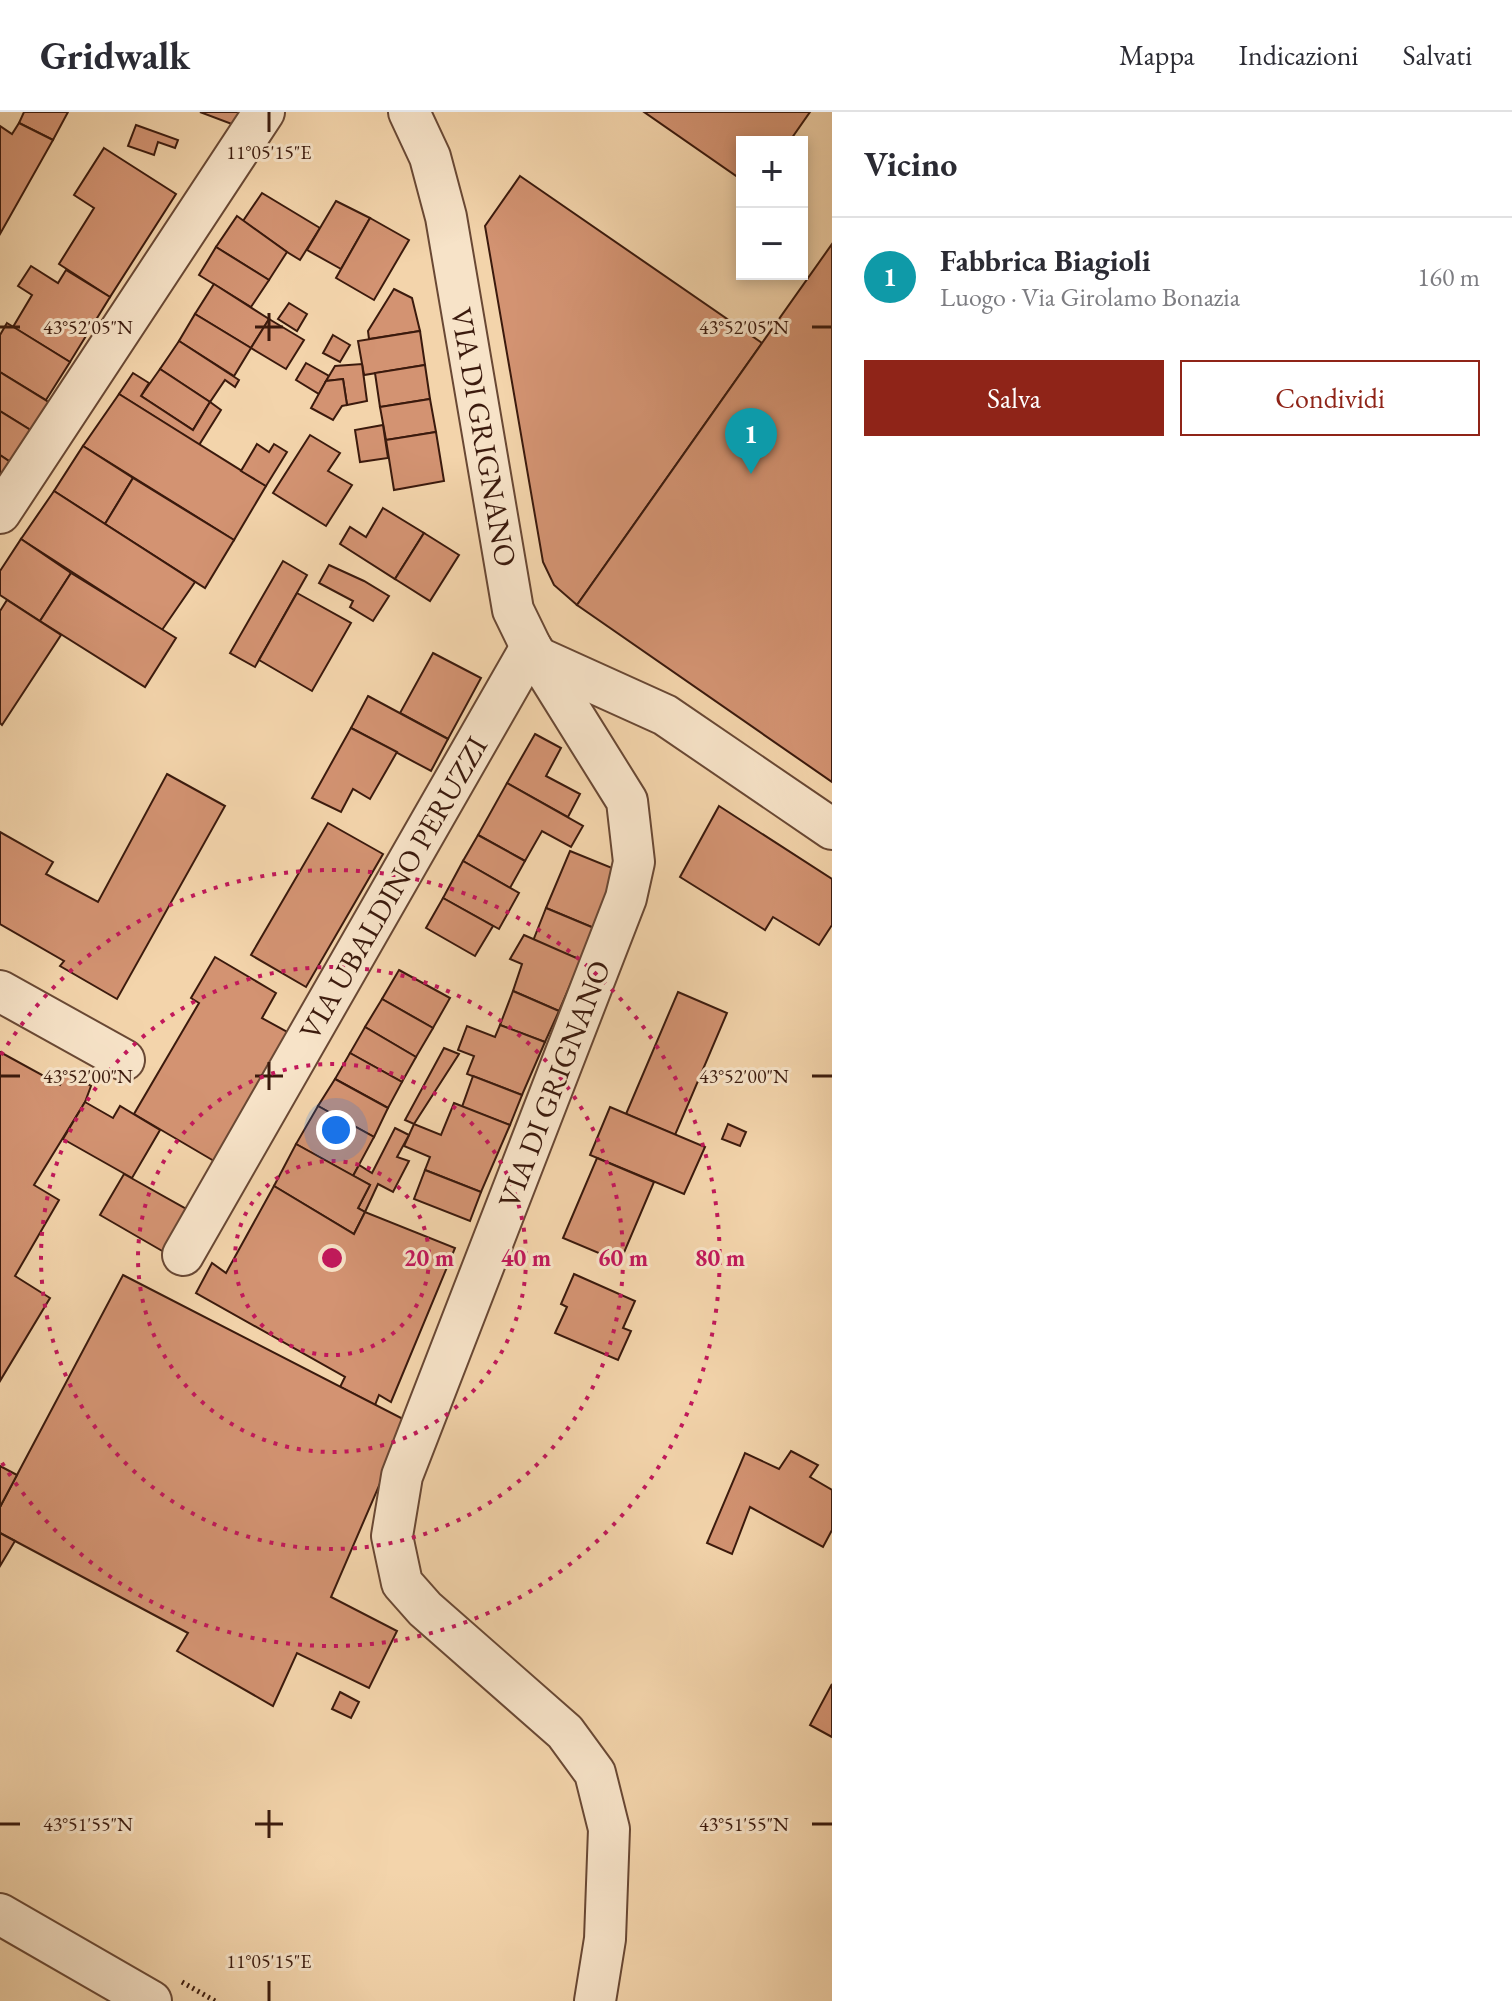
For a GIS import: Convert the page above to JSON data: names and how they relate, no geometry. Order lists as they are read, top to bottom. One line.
{"streets":{"street":["VIA DI GRIGNANO","VIA UBALDINO PERUZZI"]},"crossings":[["VIA DI GRIGNANO","VIA UBALDINO PERUZZI"]],"page":{"header":"Gridwalk","nav":["Mappa","Indicazioni","Salvati"],"heading":"Vicino","map_buttons":["+","−"],"list":[{"mark":"1","name":"Fabbrica Biagioli","note":"Luogo · Via Girolamo Bonazia","value":"160 m"}],"buttons":["Salva","Condividi"],"pins":"1"},"coordinates":["11°05'15\"E","43°52'05\"N","43°52'00\"N","43°51'55\"N"],"rings":["20 m","40 m","60 m","80 m"]}
